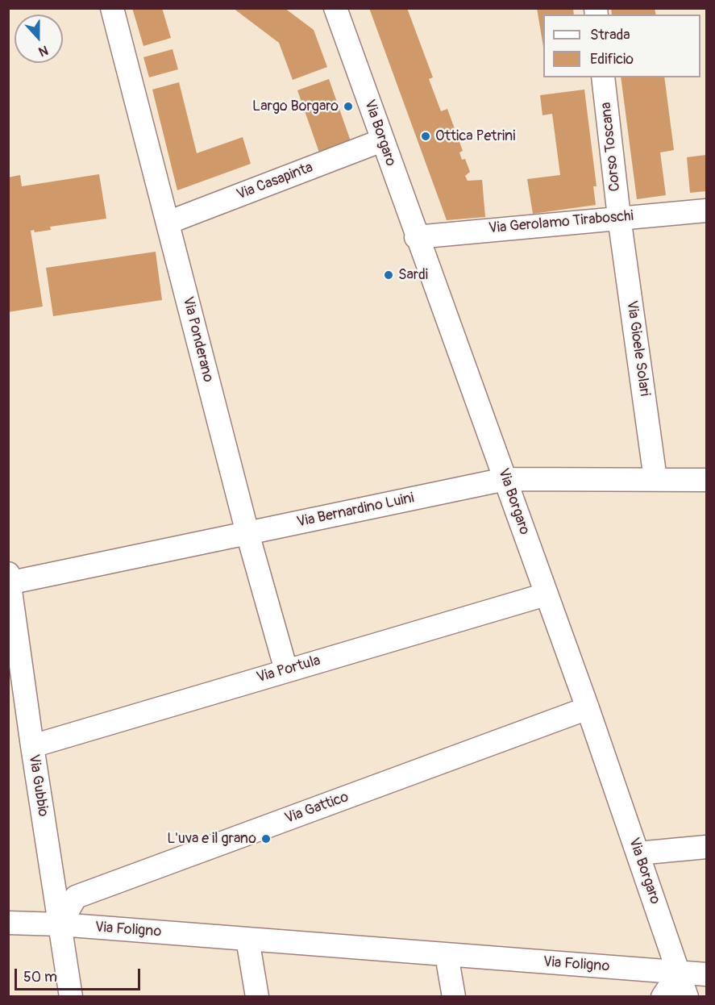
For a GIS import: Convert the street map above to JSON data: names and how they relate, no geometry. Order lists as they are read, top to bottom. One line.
{"streets":{"street":["Via Borgaro","Corso Toscana","Via Casapinta","Via Gerolamo Tiraboschi","Via Ponderano","Via Gioele Solari","Via Bernardino Luini","Via Portula","Via Gubbio","Via Gattico","Via Foligno"]},"crossings":[["Via Borgaro","Via Casapinta"],["Via Borgaro","Via Gerolamo Tiraboschi"],["Via Borgaro","Via Bernardino Luini"],["Via Borgaro","Via Portula"],["Via Borgaro","Via Gattico"],["Via Borgaro","Via Foligno"],["Corso Toscana","Via Gerolamo Tiraboschi"],["Corso Toscana","Via Gioele Solari"],["Via Casapinta","Via Ponderano"],["Via Gerolamo Tiraboschi","Via Gioele Solari"],["Via Ponderano","Via Bernardino Luini"],["Via Ponderano","Via Portula"],["Via Gioele Solari","Via Bernardino Luini"],["Via Bernardino Luini","Via Gubbio"],["Via Portula","Via Gubbio"],["Via Gubbio","Via Gattico"],["Via Gubbio","Via Foligno"],["Via Gattico","Via Foligno"]],"places":["Largo Borgaro","Ottica Petrini","Sardi","L'uva e il grano"],"legend":["Strada","Edificio"],"scale_bar":"50 m","north":"bottom"}
